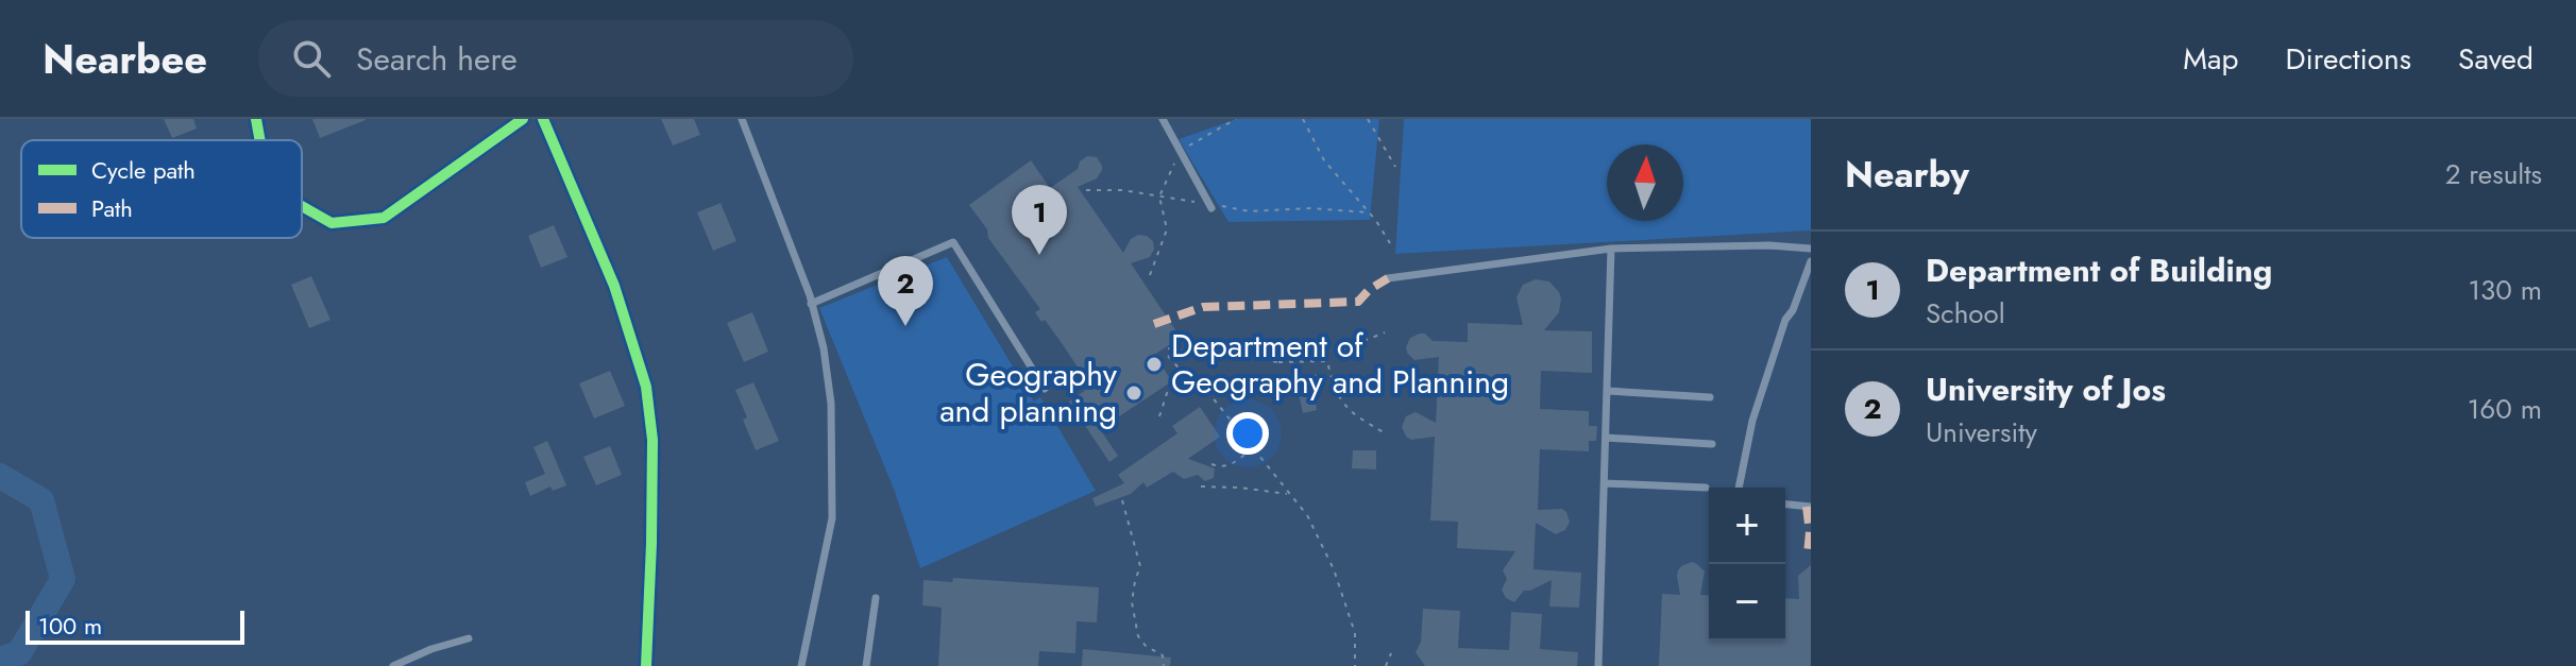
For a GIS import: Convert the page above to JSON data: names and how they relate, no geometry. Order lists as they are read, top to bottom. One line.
{"places":["Department of Geography and Planning","Geography and planning"],"legend":["Cycle path","Path"],"scale_bar":"100 m","north":"top","page":{"header":"Nearbee","search":"Search here","nav":["Map","Directions","Saved"],"heading":["Nearby","2 results"],"pins":["1","2"],"list":[{"mark":"1","name":"Department of Building","note":"School","value":"130 m"},{"mark":"2","name":"University of Jos","note":"University","value":"160 m"}],"map_buttons":["+","−"],"scale":"100 m"}}
